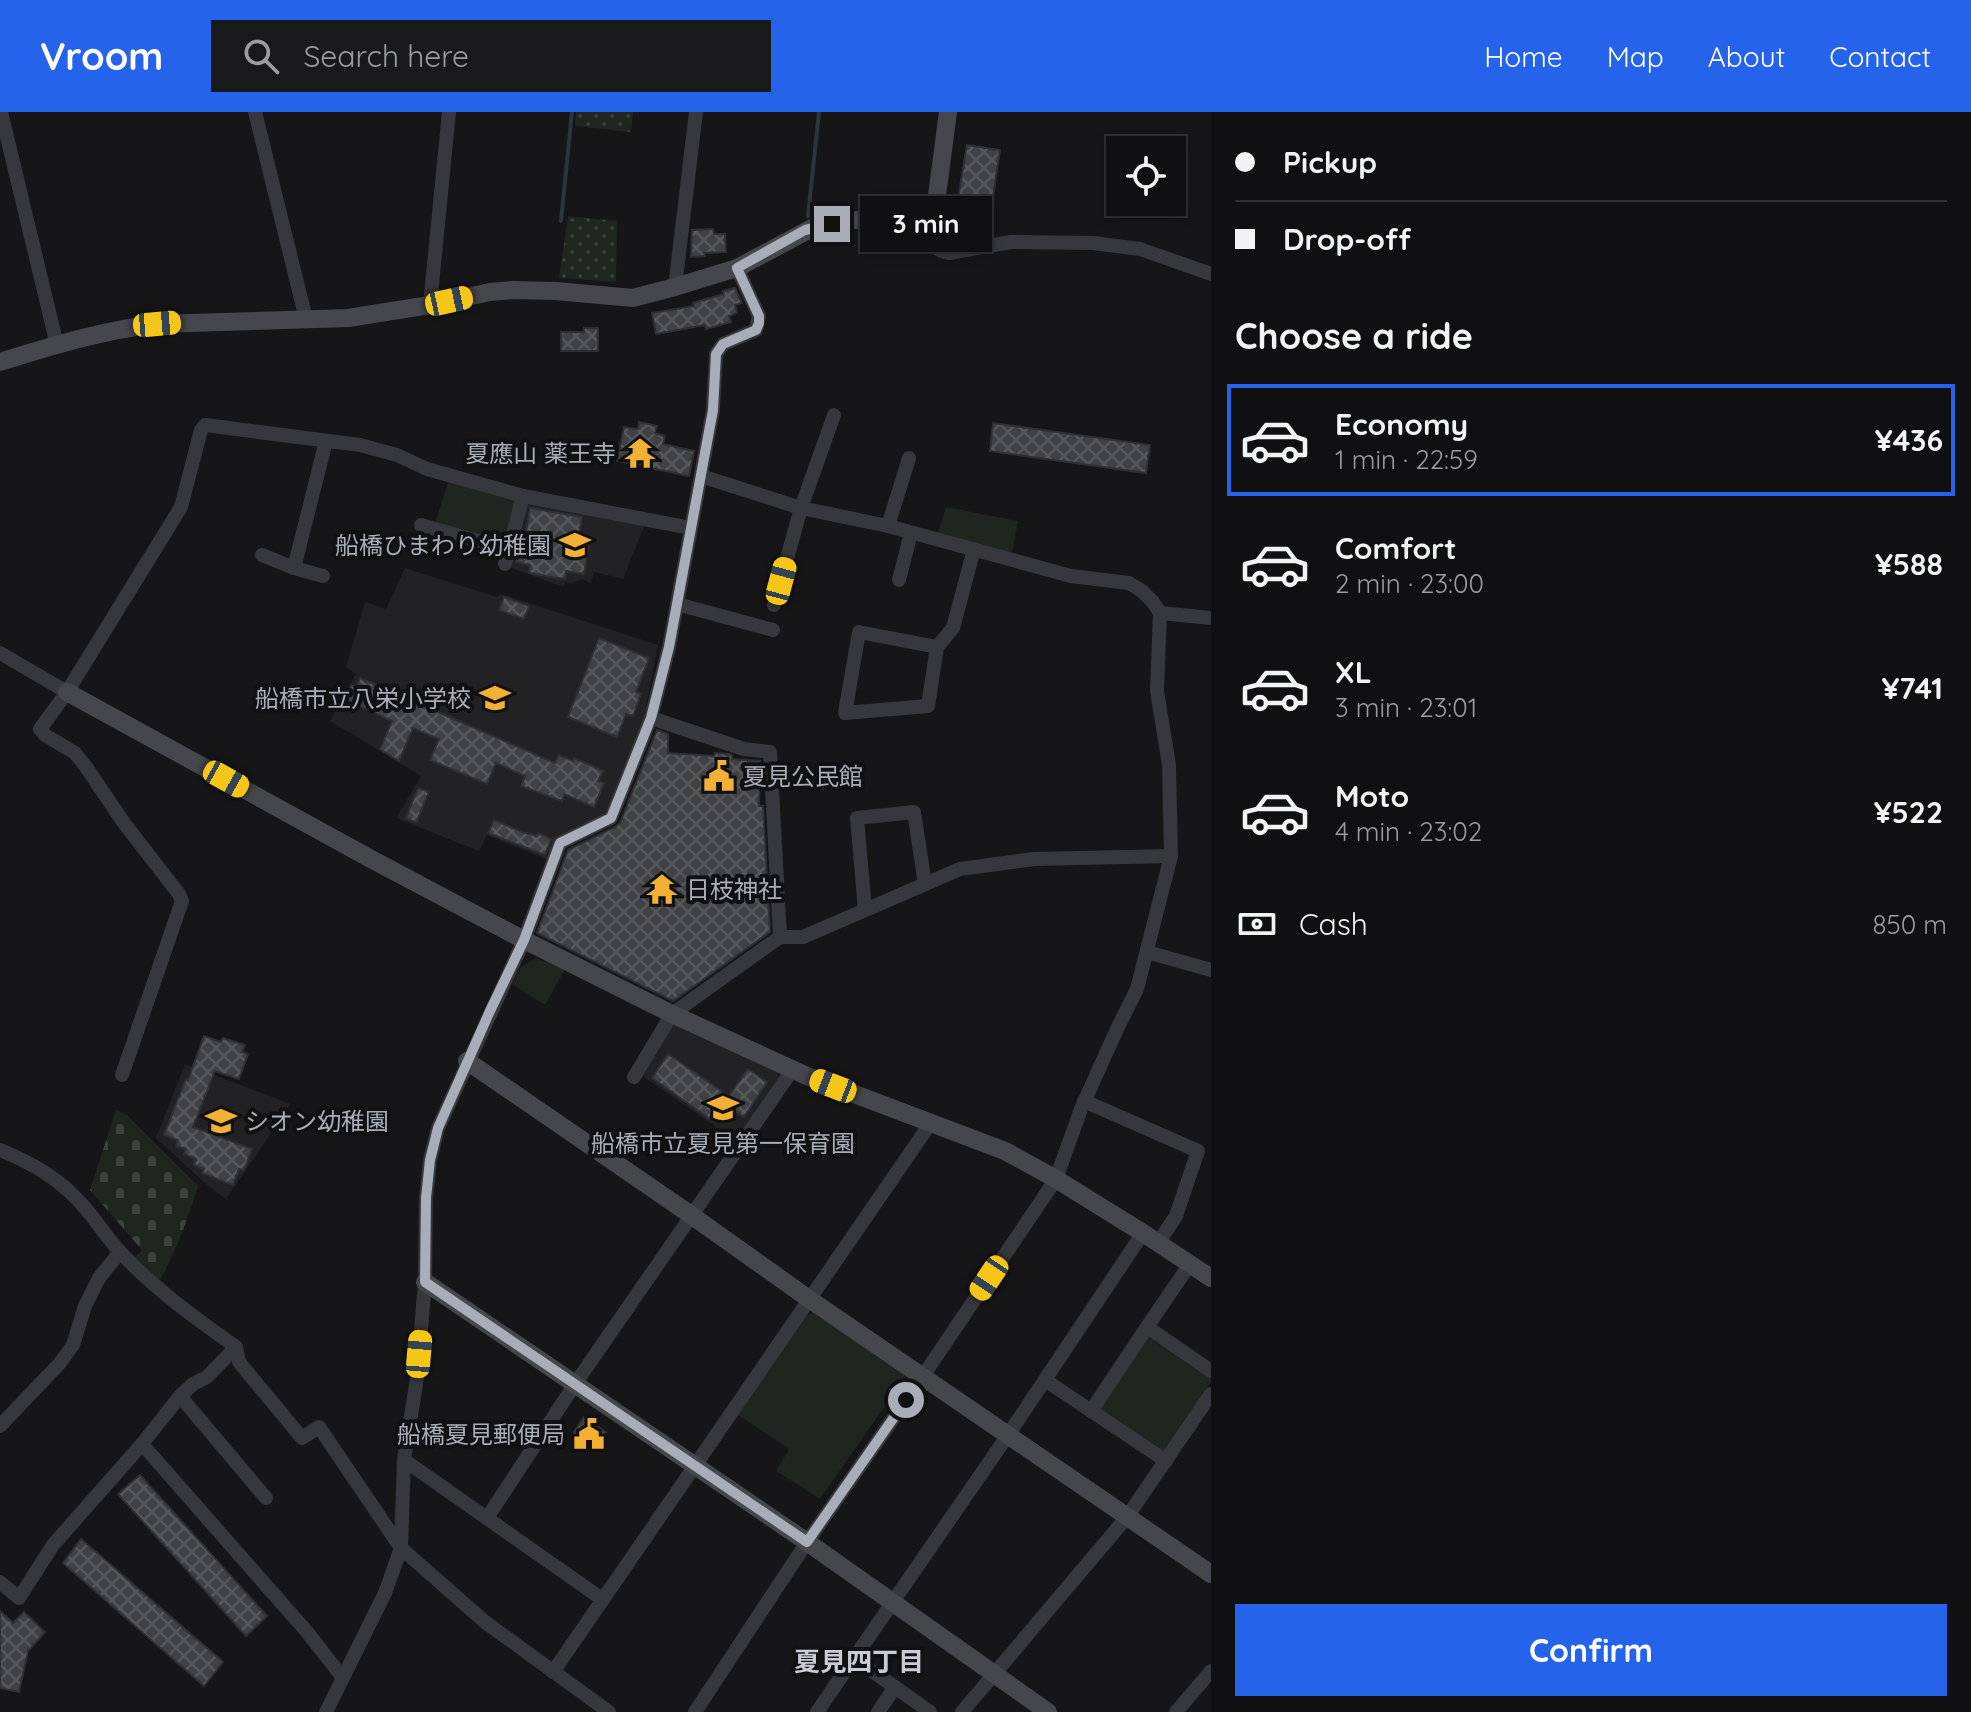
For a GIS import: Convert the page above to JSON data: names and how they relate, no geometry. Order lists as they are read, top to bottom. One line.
{"districts":["夏見四丁目"],"places":{"temple":["夏應山 薬王寺","日枝神社"],"school or university":["船橋ひまわり幼稚園","船橋市立八栄小学校","船橋市立夏見第一保育園","シオン幼稚園"],"public building":["夏見公民館","船橋夏見郵便局"]},"page":{"header":"Vroom","search":"Search here","nav":["Home","Map","About","Contact"],"banner":["Pickup","Drop-off"],"bubble":"3 min","heading":"Choose a ride","list":[{"name":"Economy","note":"1 min · 22:59","value":"¥436"},{"name":"Comfort","note":"2 min · 23:00","value":"¥588"},{"name":"XL","note":"3 min · 23:01","value":"¥741"},{"name":"Moto","note":"4 min · 23:02","value":"¥522"}],"pay":["Cash","850 m"],"buttons":"Confirm"}}
